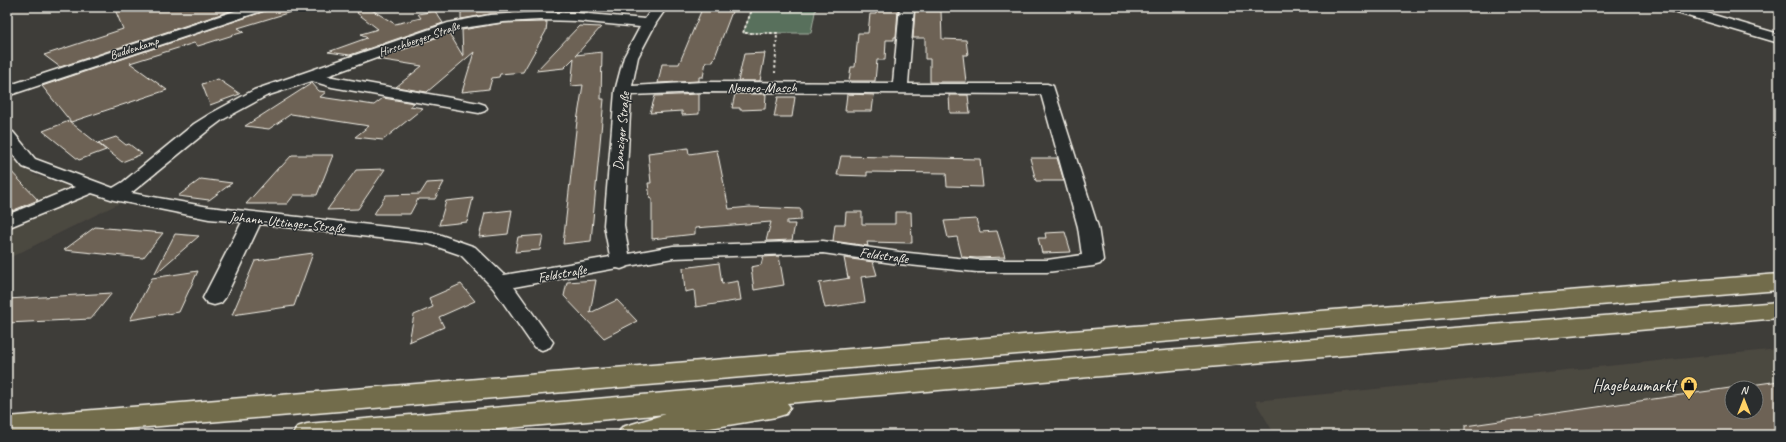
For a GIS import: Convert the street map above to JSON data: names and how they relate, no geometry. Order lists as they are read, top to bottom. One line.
{"streets":{"street":["Hirschberger Straße","Buddenkamp","Neuero-Masch","Danziger Straße","Johann-Uttinger-Straße","Feldstraße"]},"crossings":[["Hirschberger Straße","Danziger Straße"],["Hirschberger Straße","Johann-Uttinger-Straße"],["Neuero-Masch","Danziger Straße"],["Neuero-Masch","Feldstraße"],["Danziger Straße","Feldstraße"],["Johann-Uttinger-Straße","Feldstraße"]],"places":{"shop":["Hagebaumarkt"]},"north":"top"}
